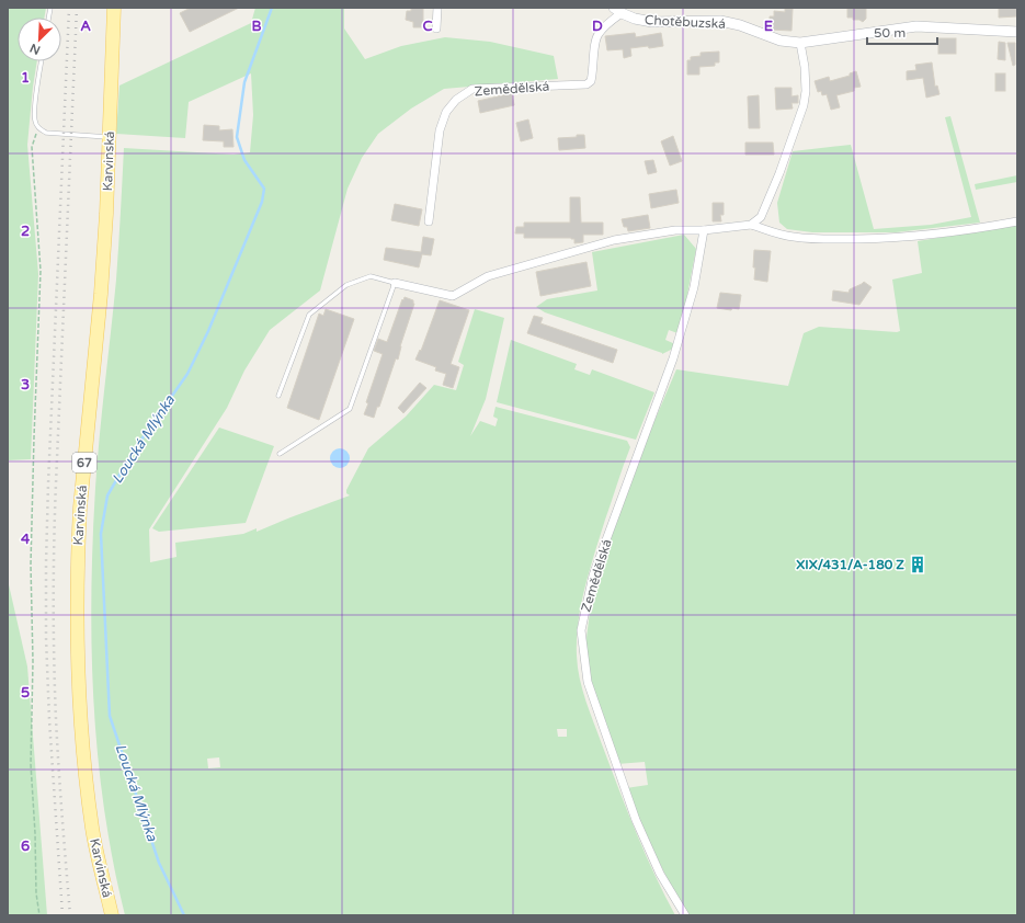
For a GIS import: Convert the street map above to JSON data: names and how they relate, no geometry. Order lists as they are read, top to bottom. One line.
{"streets":{"main road":["Karvinská","67"],"street":["Chotěbuzská","Zemědělská"]},"crossings":[["Chotěbuzská","Zemědělská"]],"water":["Loucká Mlýnka"],"places":{"building":["XIX/431/A-180 Z"]},"scale_bar":"50 m","north":"bottom left","grid":{"columns":["A","B","C","D","E"],"rows":["1","2","3","4","5","6"]}}
